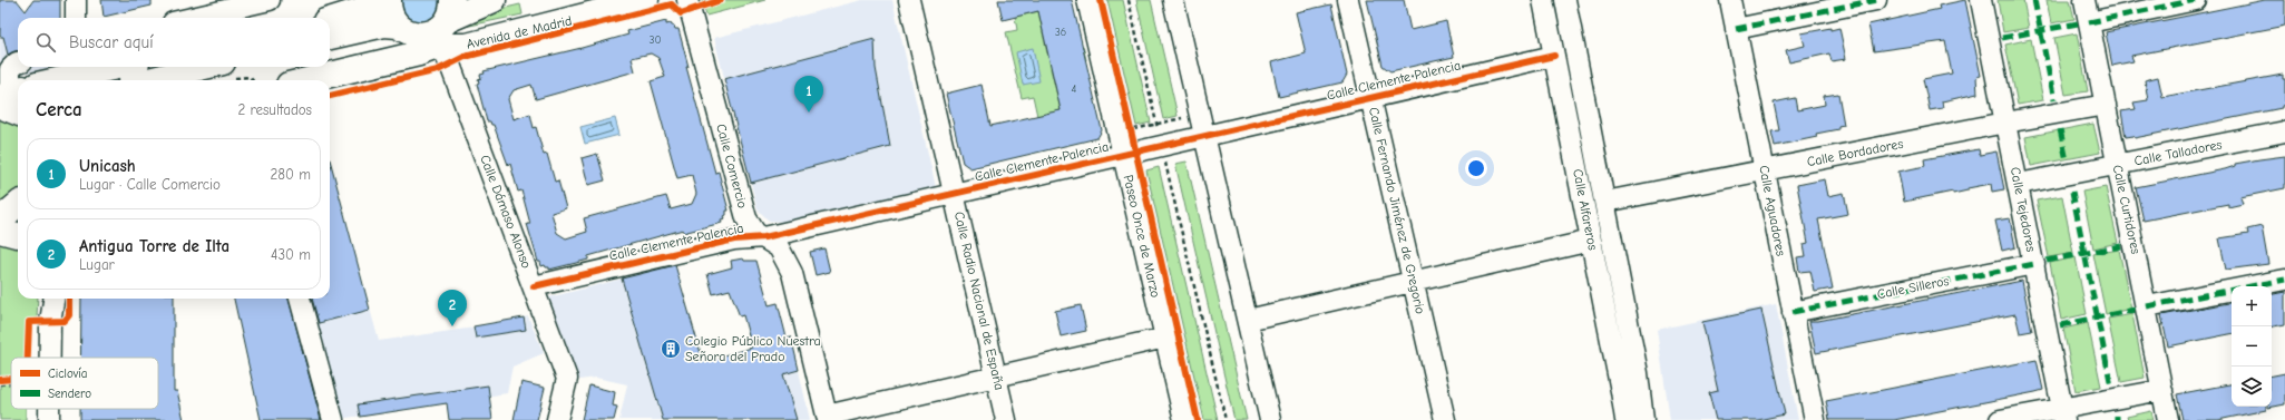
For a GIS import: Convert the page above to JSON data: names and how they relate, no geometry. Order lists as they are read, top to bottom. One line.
{"streets":{"main road":["Avenida de Madrid"],"street":["Calle Clemente Palencia","Calle Bordadores","Calle Talladores","Calle Comercio","Calle Alfareros","Calle Tejedores","Calle Curtidores","Calle Fernando Jiménez de Gregorio","Calle Aguadores","Calle Dámaso Alonso","Paseo Once de Marzo","Calle Silleros","Calle Radio Nacional de España"]},"crossings":[["Avenida de Madrid","Calle Dámaso Alonso"],["Calle Clemente Palencia","Calle Comercio"],["Calle Clemente Palencia","Calle Alfareros"],["Calle Clemente Palencia","Calle Fernando Jiménez de Gregorio"],["Calle Clemente Palencia","Calle Dámaso Alonso"],["Calle Clemente Palencia","Paseo Once de Marzo"],["Calle Clemente Palencia","Calle Radio Nacional de España"],["Calle Bordadores","Calle Alfareros"],["Calle Bordadores","Calle Tejedores"],["Calle Bordadores","Calle Curtidores"],["Calle Bordadores","Calle Aguadores"],["Calle Talladores","Calle Tejedores"],["Calle Talladores","Calle Curtidores"],["Calle Tejedores","Calle Silleros"],["Calle Aguadores","Calle Silleros"]],"places":{"building":["Colegio Público Nuestra Señora del Prado"]},"house_numbers":["36","30","4"],"legend":["Ciclovía","Sendero"],"page":{"search":"Buscar aquí","pins":["1","2"],"heading":["Cerca","2 resultados"],"list":[{"mark":"1","name":"Unicash","note":"Lugar · Calle Comercio","value":"280 m"},{"mark":"2","name":"Antigua Torre de Ilta","note":"Lugar","value":"430 m"}],"map_buttons":["+","−"]}}
